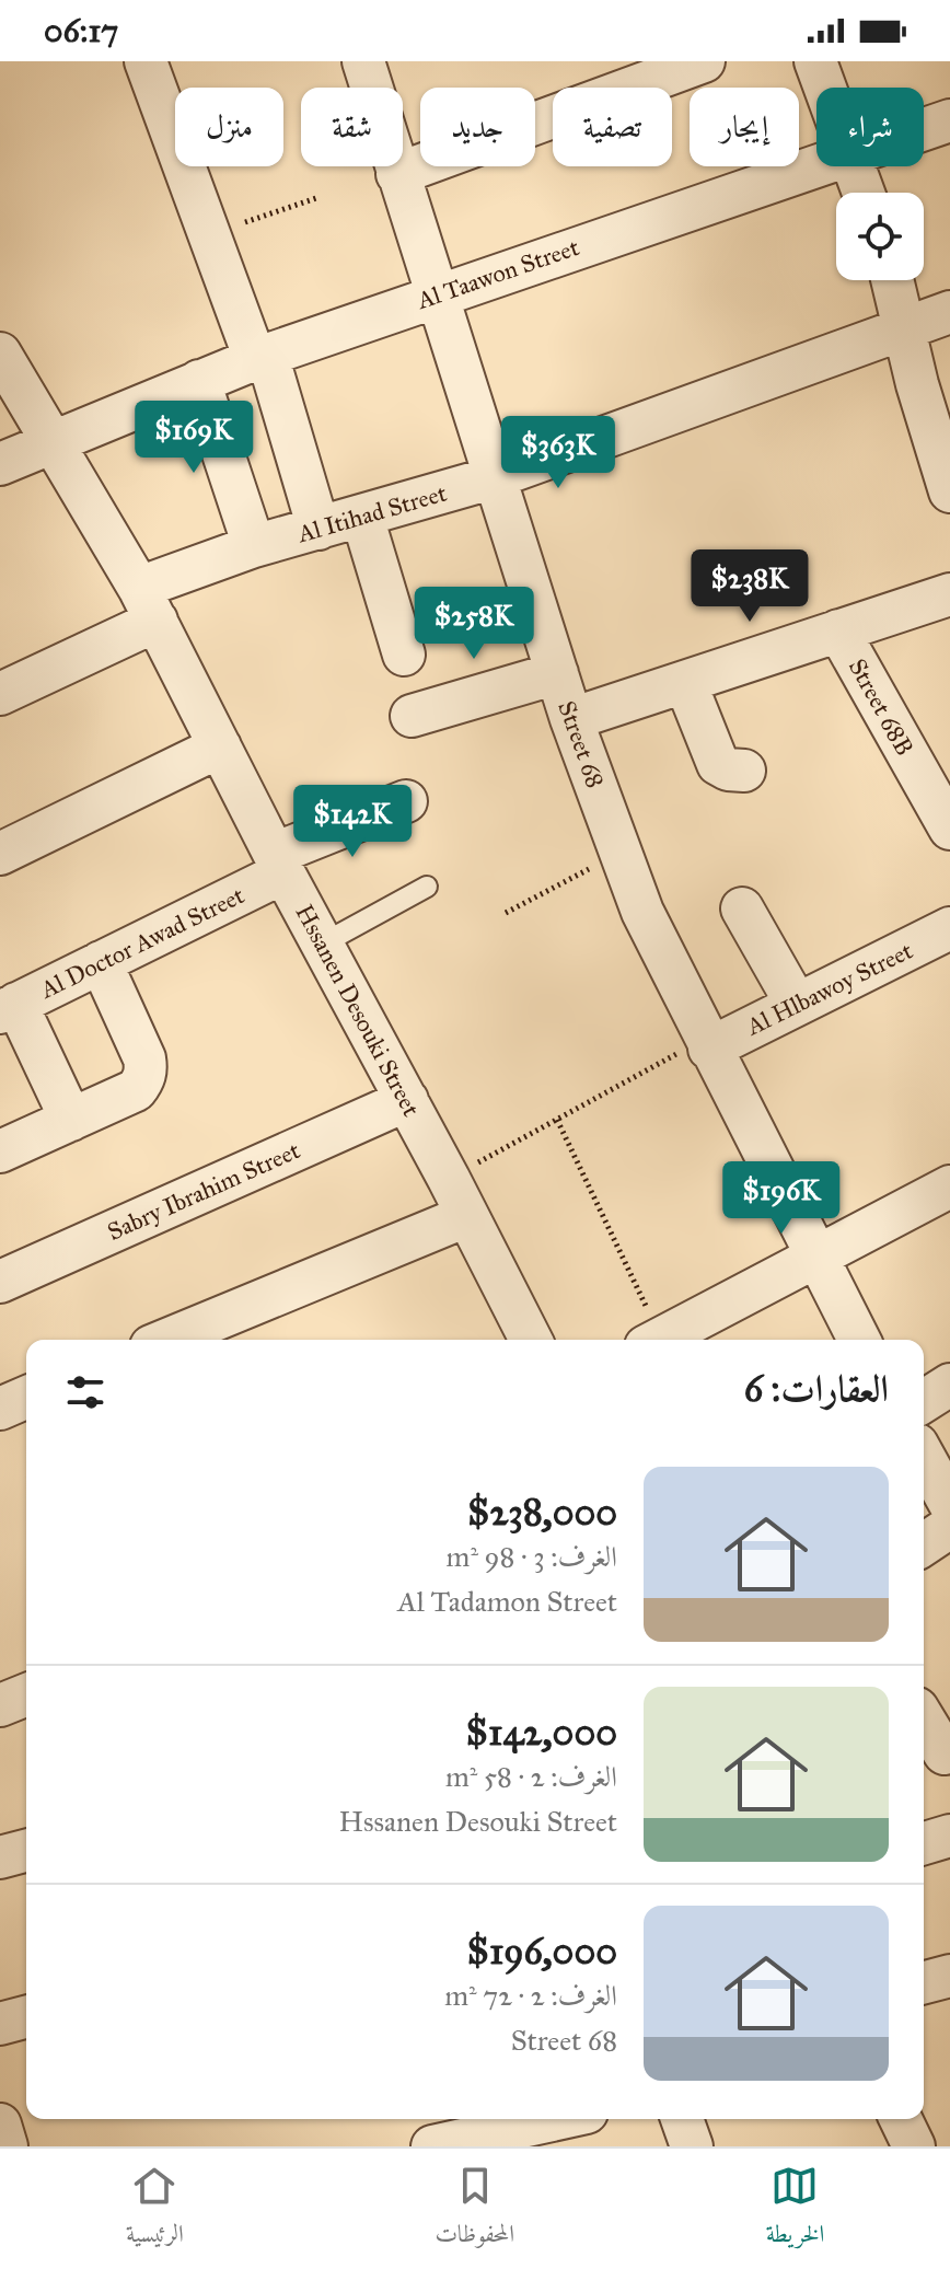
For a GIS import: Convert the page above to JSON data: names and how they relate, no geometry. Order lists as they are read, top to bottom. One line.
{"streets":{"street":["Al Taawon Street","Al Itihad Street","Street 68B","Street 68","Al Doctor Awad Street","Al Hlbawoy Street","Hssanen Desouki Street","Sabry Ibrahim Street"]},"crossings":[["Al Taawon Street","Street 68"],["Al Taawon Street","Hssanen Desouki Street"],["Al Itihad Street","Street 68"],["Al Itihad Street","Hssanen Desouki Street"],["Street 68","Al Hlbawoy Street"],["Al Doctor Awad Street","Hssanen Desouki Street"],["Hssanen Desouki Street","Sabry Ibrahim Street"]],"page":{"status":"06:17","chip":["شراء","إيجار","تصفية","جديد","شقة","منزل"],"price":["$169K","$363K","$238K","$258K","$142K","$196K"],"heading":"العقارات: 6","list":[{"name":"$238,000","note":"الغرف: 3 · 98 m² · Al Tadamon Street"},{"name":"$142,000","note":"الغرف: 2 · 58 m² · Hssanen Desouki Street"},{"name":"$196,000","note":"الغرف: 2 · 72 m² · Street 68"}],"tabs":["الخريطة","المحفوظات","الرئيسية"]}}
